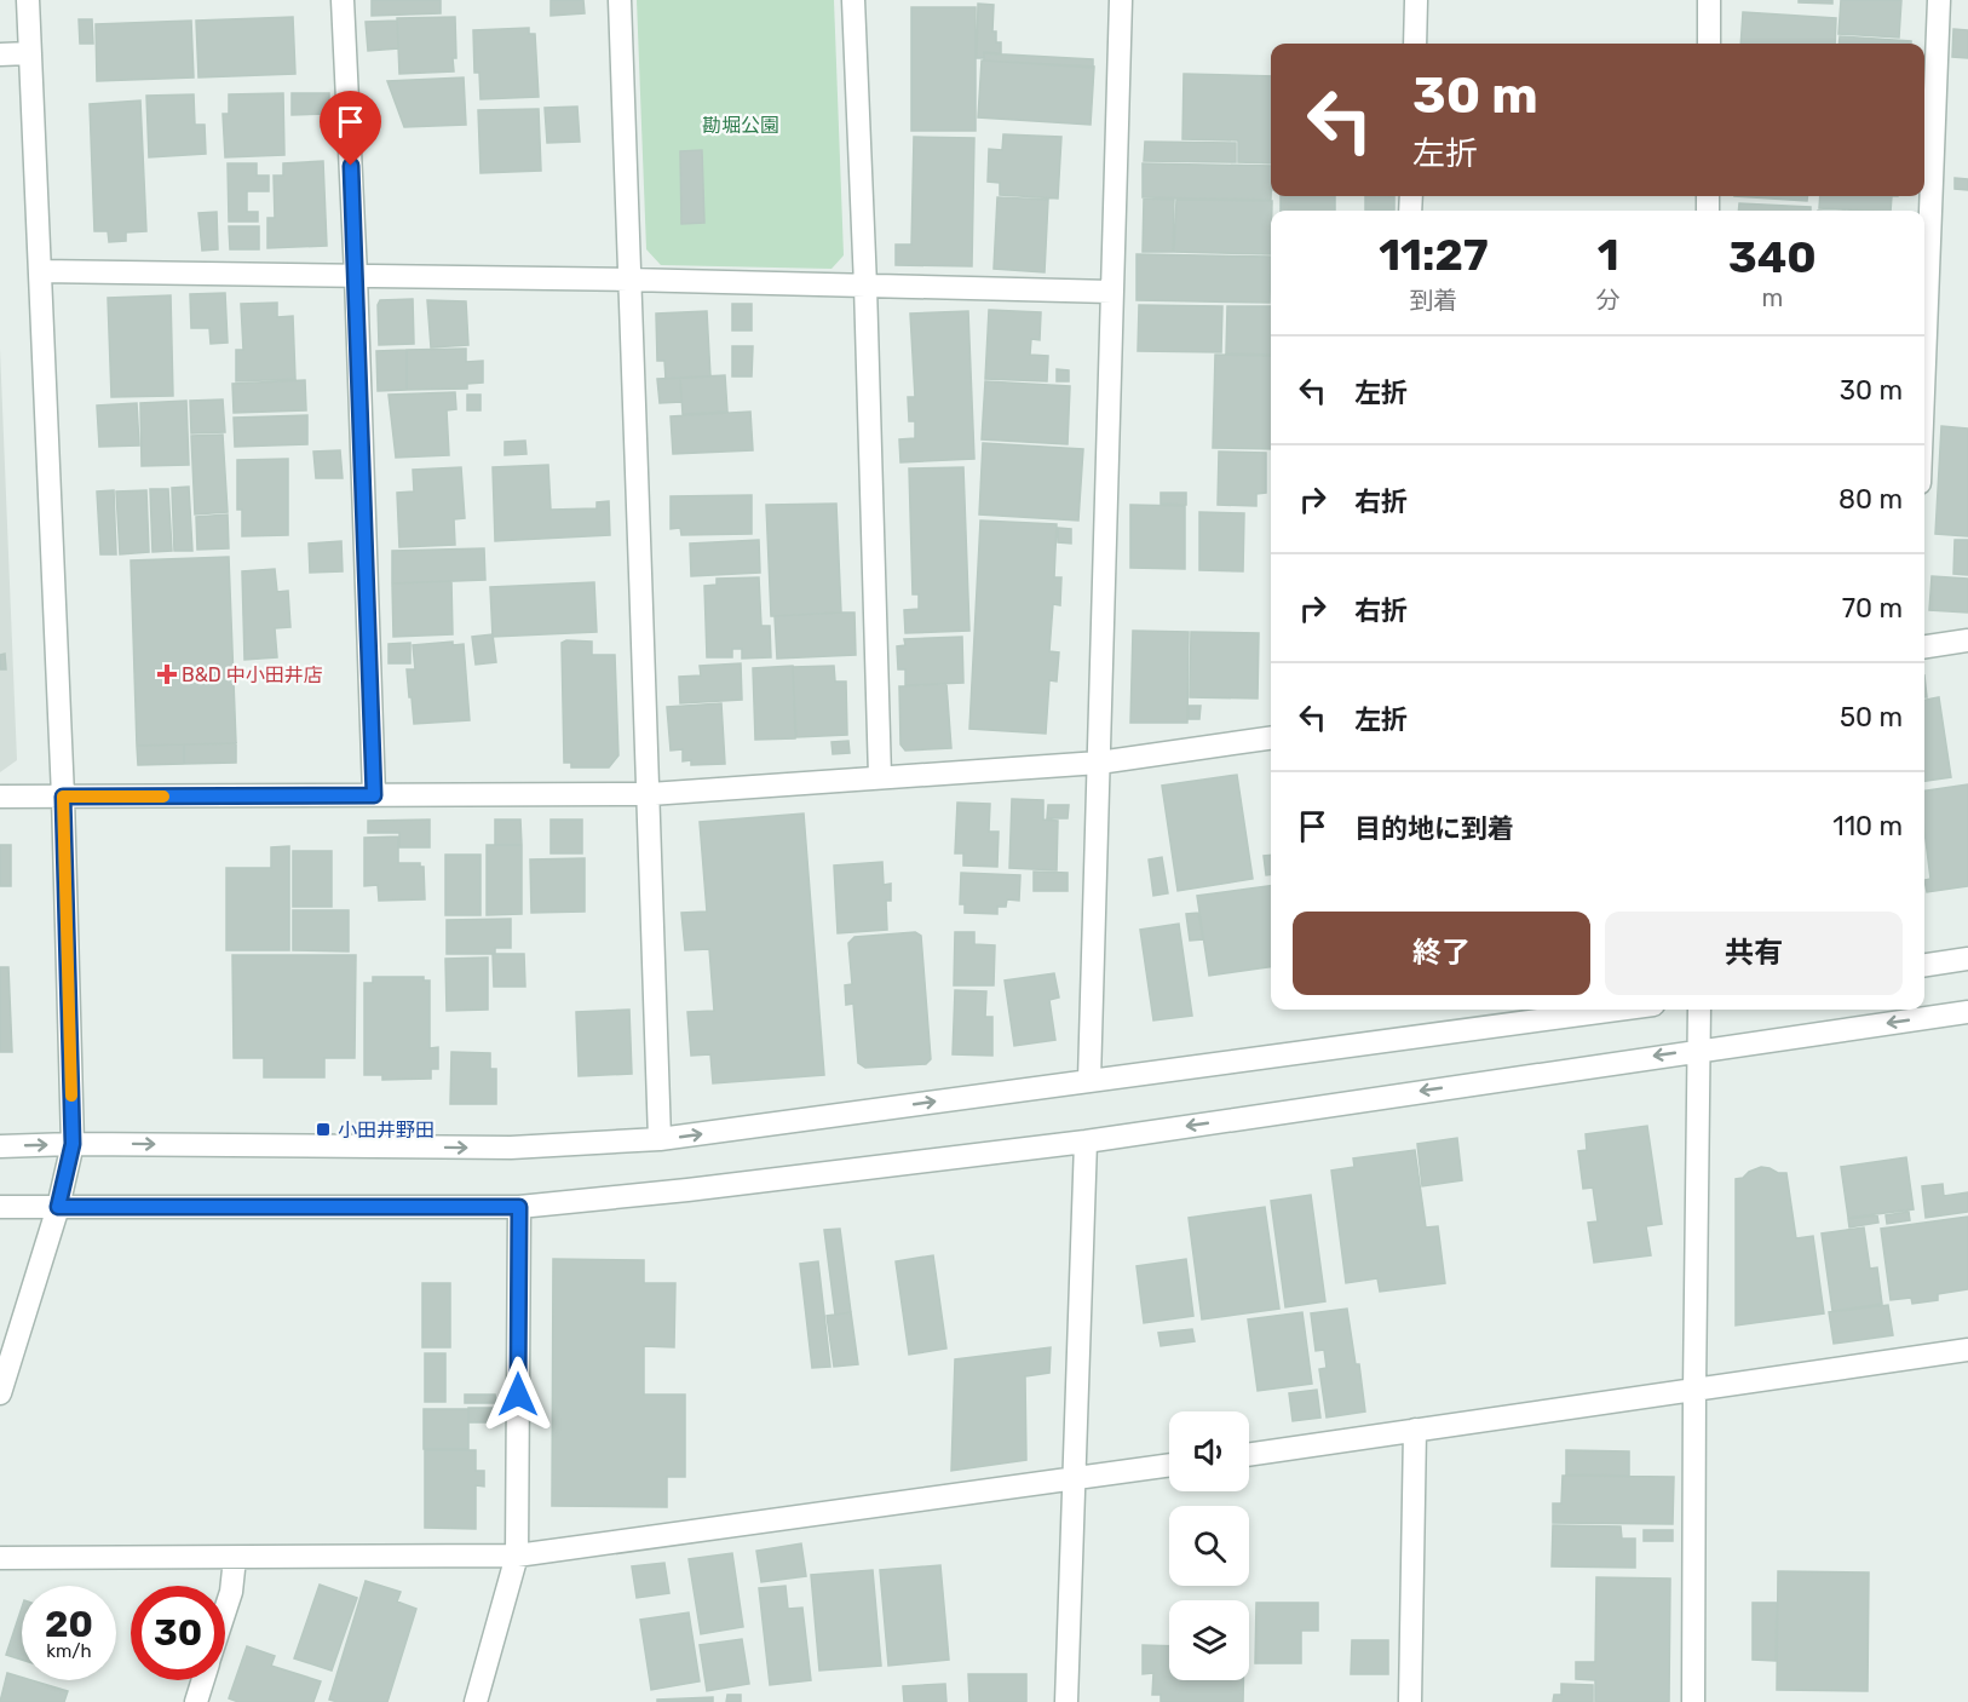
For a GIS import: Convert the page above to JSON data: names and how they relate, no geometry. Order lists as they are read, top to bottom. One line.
{"parks":["勘堀公園"],"places":{"health":["B&D 中小田井店"],"transit":["小田井野田"]},"page":{"turn":["30 m","左折"],"eta":["11:27","到着","1","分","340","m"],"list":[{"name":"左折","value":"30 m"},{"name":"右折","value":"80 m"},{"name":"右折","value":"70 m"},{"name":"左折","value":"50 m"},{"name":"目的地に到着","value":"110 m"}],"buttons":["終了","共有"],"speed":"20 km/h","limit":"30"}}
